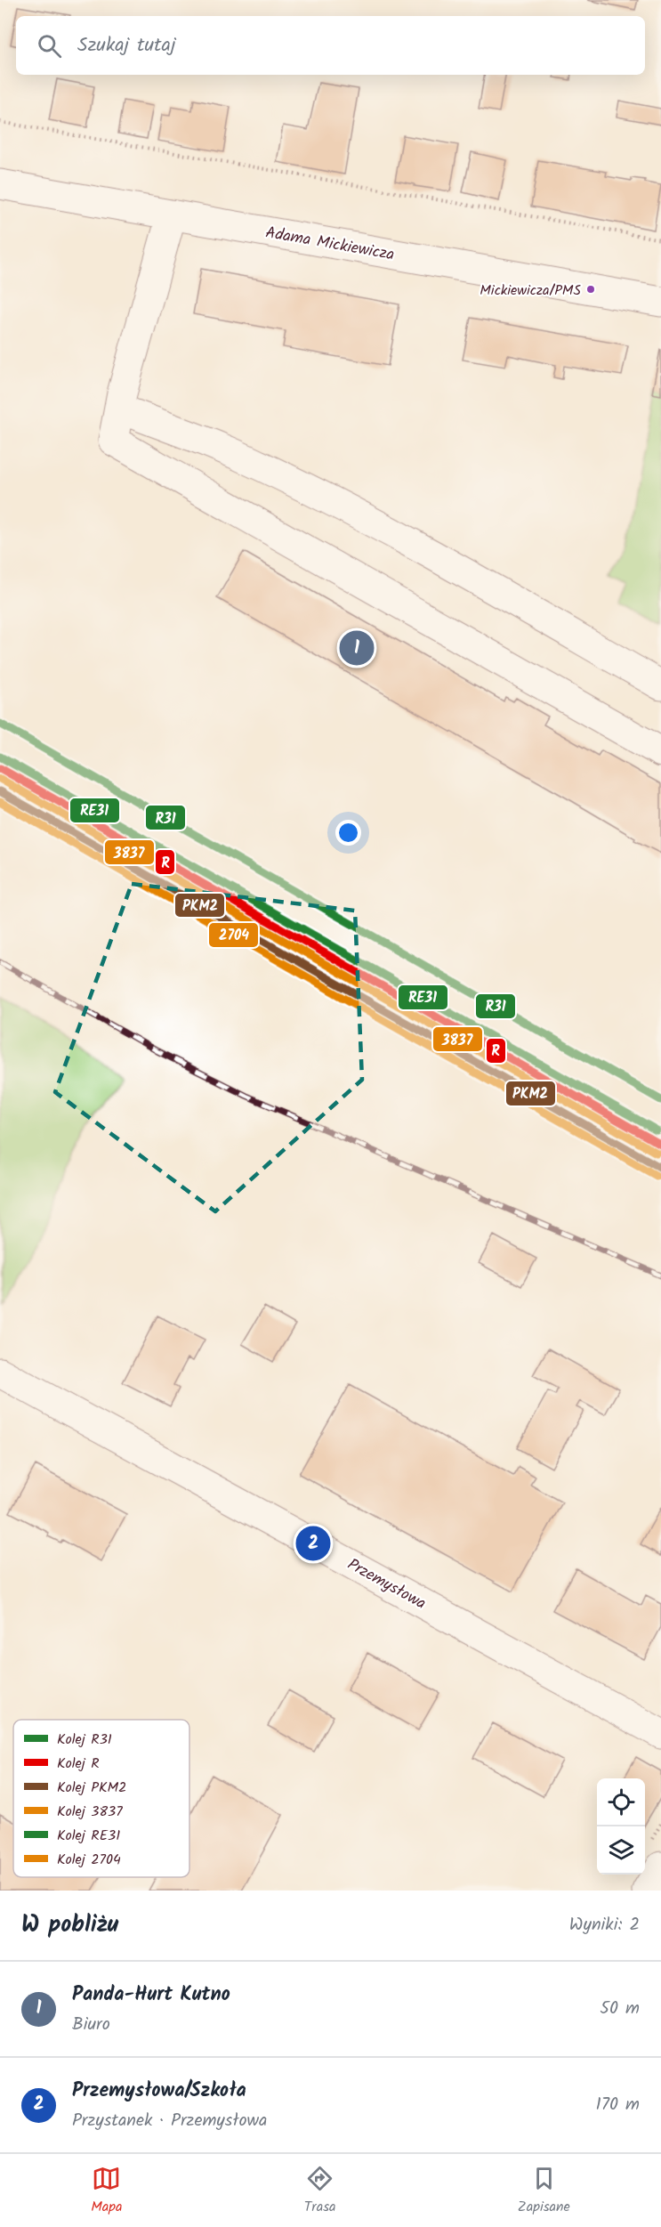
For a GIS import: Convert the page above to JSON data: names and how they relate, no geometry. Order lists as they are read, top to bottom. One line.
{"streets":{"street":["Adama Mickiewicza","Przemysłowa"]},"places":["Mickiewicza/PMS"],"lines":["rail line R31","rail line RE31","rail line R","rail line 3837","rail line PKM2","rail line 2704"],"legend":["Kolej R31","Kolej R","Kolej PKM2","Kolej 3837","Kolej RE31","Kolej 2704"],"page":{"search":"Szukaj tutaj","pins":["1","2"],"heading":["W pobliżu","Wyniki: 2"],"list":[{"mark":"1","name":"Panda-Hurt Kutno","note":"Biuro","value":"50 m"},{"mark":"2","name":"Przemysłowa/Szkoła","note":"Przystanek · Przemysłowa","value":"170 m"}],"nav":["Mapa","Trasa","Zapisane"]}}
